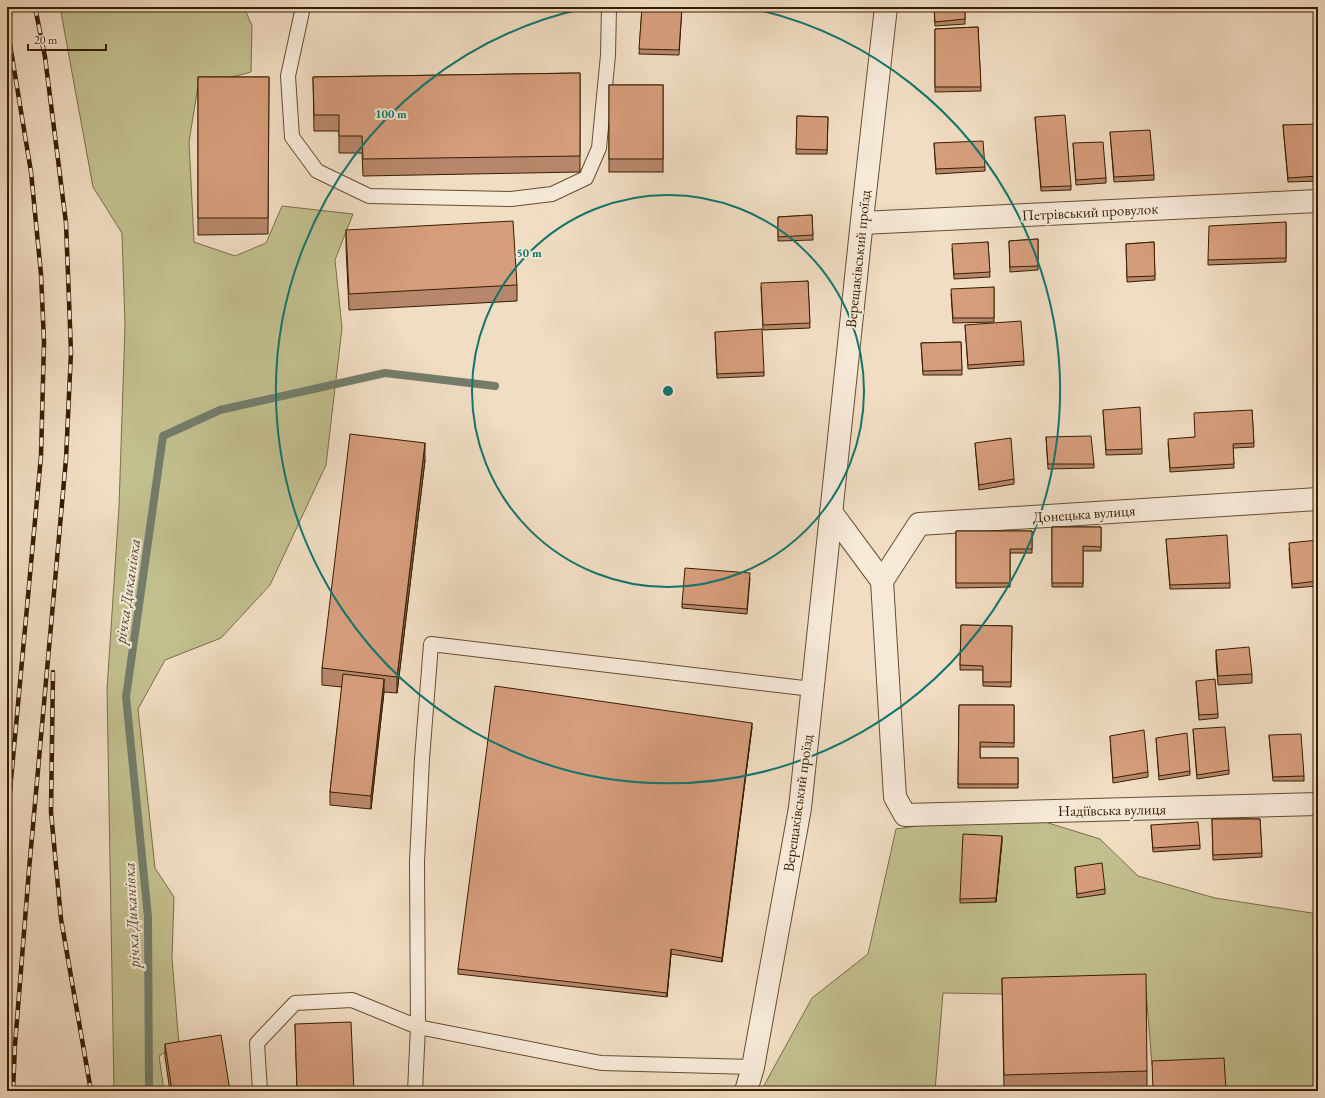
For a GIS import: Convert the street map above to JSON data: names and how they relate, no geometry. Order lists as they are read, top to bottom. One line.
{"streets":{"street":["Петрівський провулок","Верещаківський проїзд","Донецька вулиця","Надіївська вулиця"]},"crossings":[["Петрівський провулок","Верещаківський проїзд"],["Донецька вулиця","Надіївська вулиця"]],"water":["річка Диканівка"],"scale_bar":"20 m","rings":["100 m","50 m"]}
